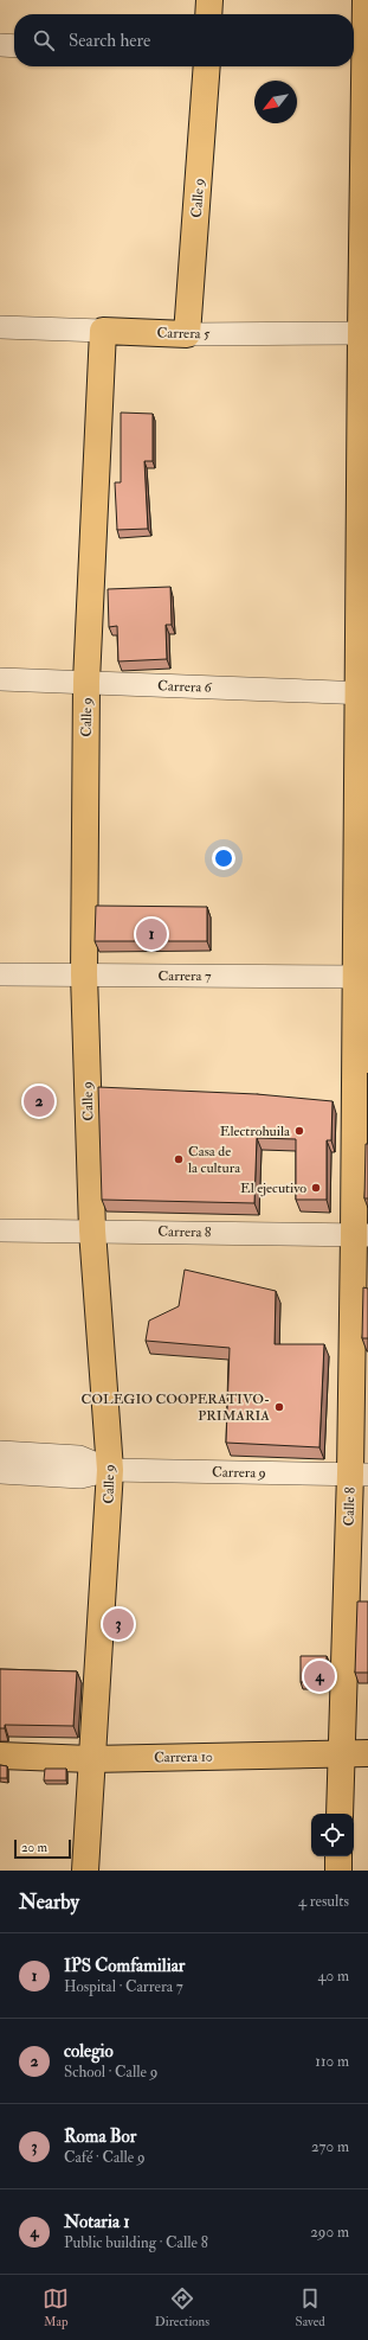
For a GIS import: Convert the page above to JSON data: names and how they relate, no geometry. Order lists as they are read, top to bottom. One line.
{"streets":{"main road":["Calle 9","Carrera 5","Calle 8","Carrera 10"],"street":["Carrera 6","Carrera 7","Carrera 8","Carrera 9"]},"crossings":[["Calle 9","Carrera 5"],["Calle 9","Carrera 6"],["Calle 9","Carrera 7"],["Calle 9","Carrera 8"],["Calle 9","Carrera 9"],["Calle 9","Carrera 10"],["Carrera 5","Calle 8"],["Carrera 6","Calle 8"],["Carrera 7","Calle 8"],["Carrera 8","Calle 8"],["Carrera 9","Calle 8"],["Calle 8","Carrera 10"]],"places":["Electrohuila","Casa de la cultura","El ejecutivo","COLEGIO COOPERATIVO- PRIMARIA"],"scale_bar":"20 m","north":"bottom left","page":{"search":"Search here","pins":["1","2","3","4"],"scale":"20 m","heading":["Nearby","4 results"],"list":[{"mark":"1","name":"IPS Comfamiliar","note":"Hospital · Carrera 7","value":"40 m"},{"mark":"2","name":"colegio","note":"School · Calle 9","value":"110 m"},{"mark":"3","name":"Roma Bor","note":"Café · Calle 9","value":"270 m"},{"mark":"4","name":"Notaria 1","note":"Public building · Calle 8","value":"290 m"}],"nav":["Map","Directions","Saved"]}}
